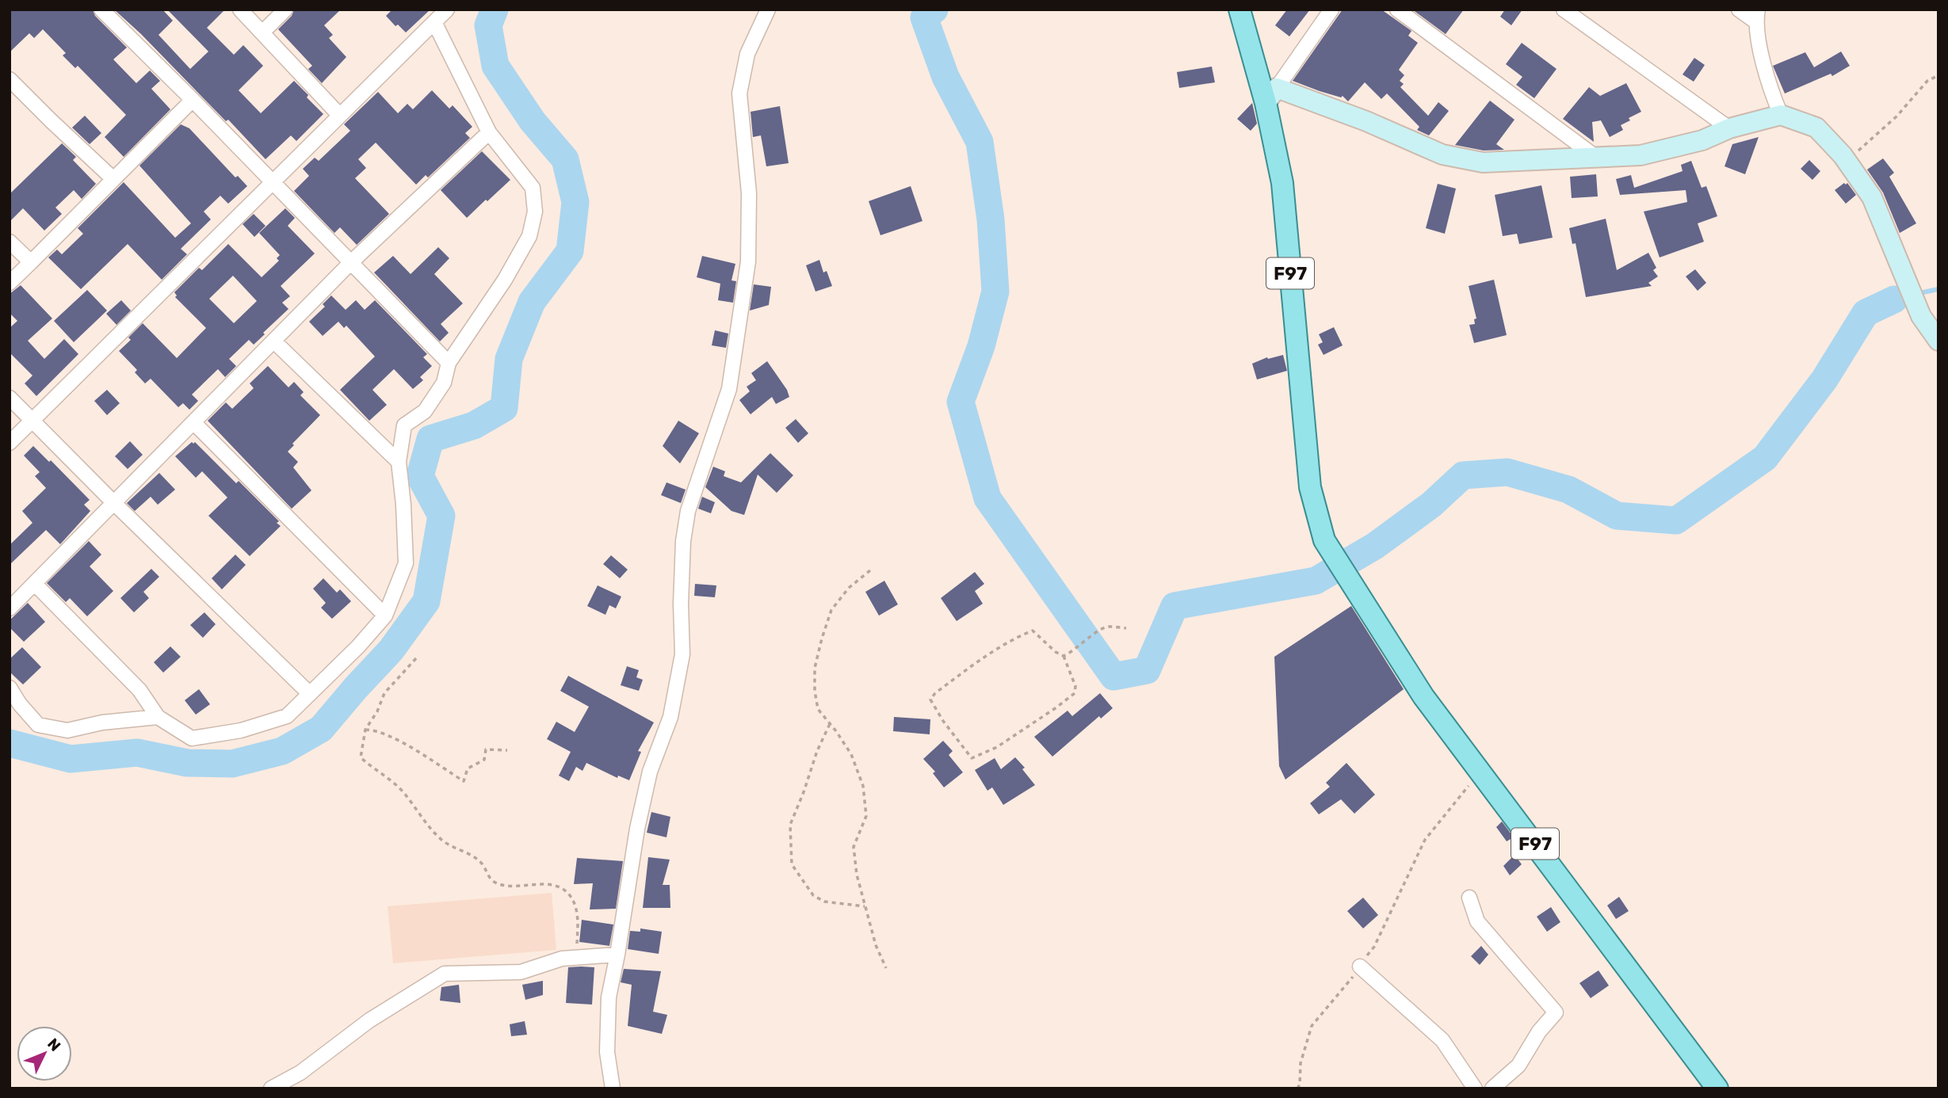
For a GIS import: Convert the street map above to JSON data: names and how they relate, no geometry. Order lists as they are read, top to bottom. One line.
{"streets":{"main road":["F97"]},"north":"top right"}
